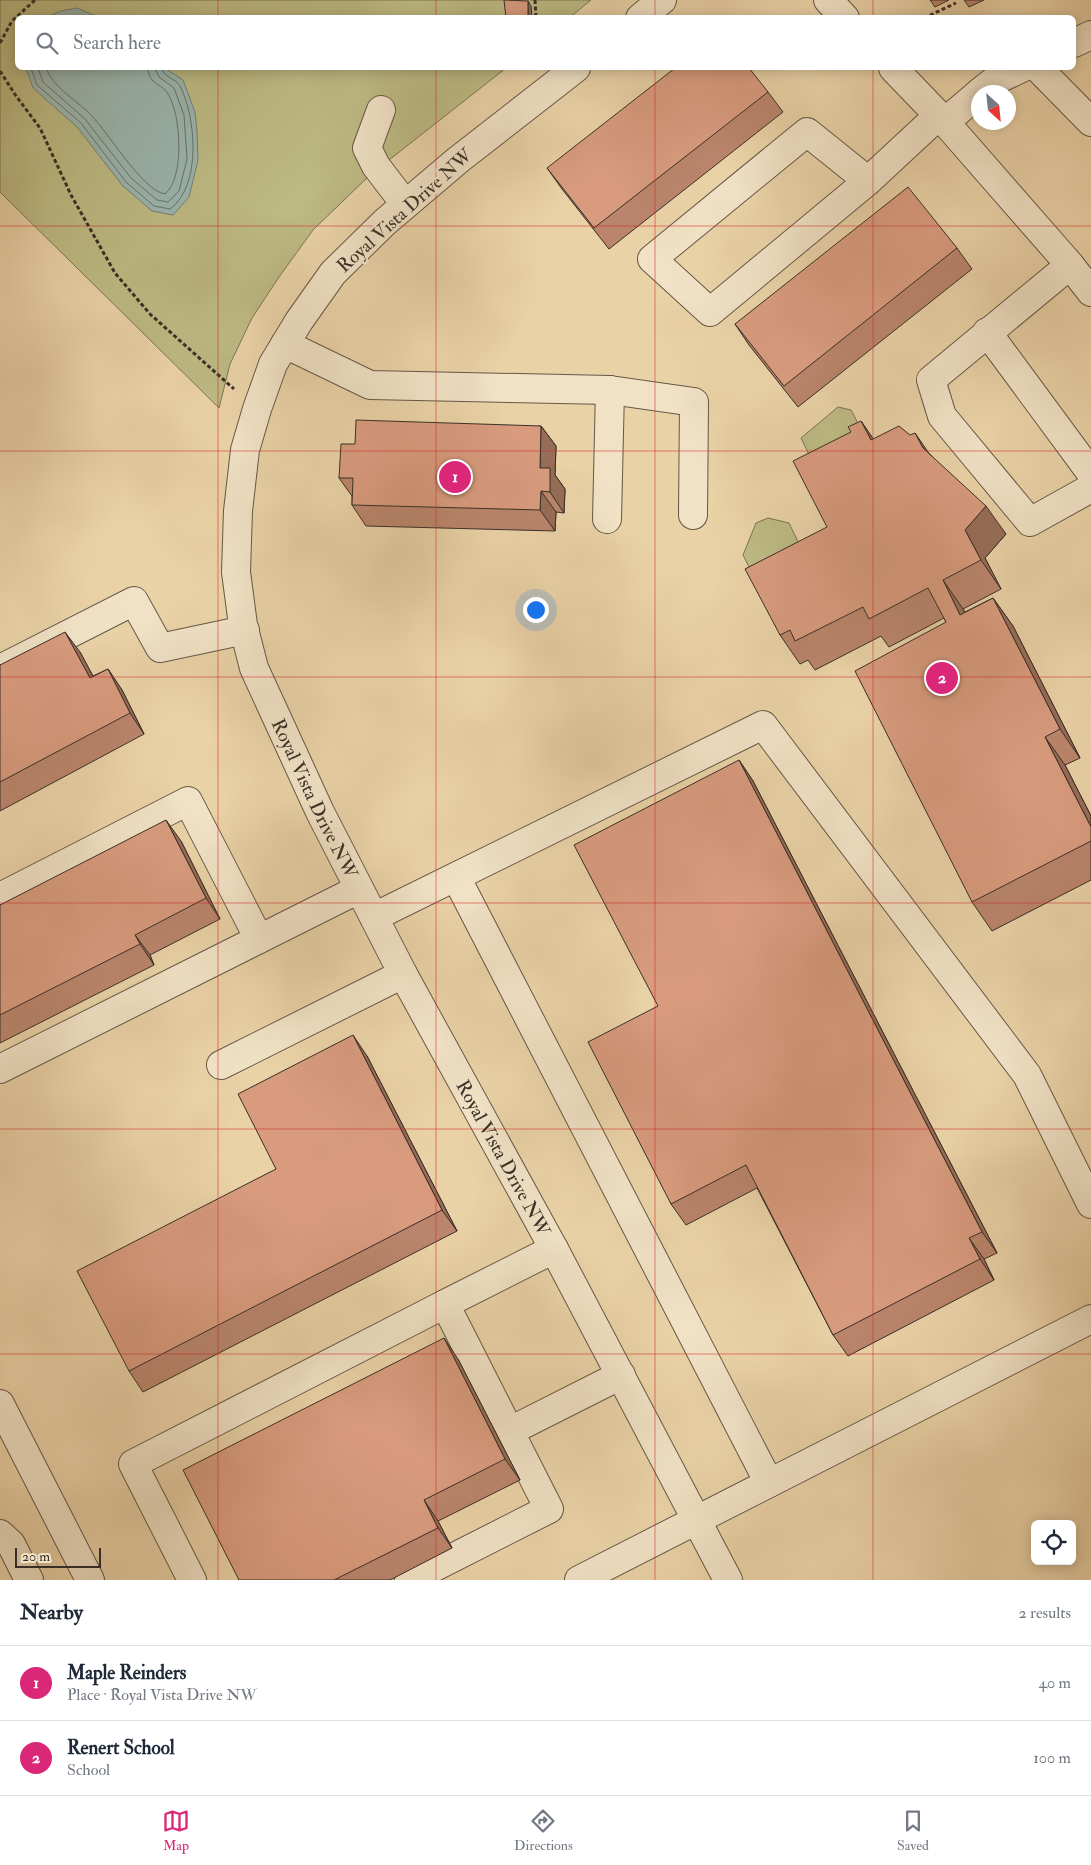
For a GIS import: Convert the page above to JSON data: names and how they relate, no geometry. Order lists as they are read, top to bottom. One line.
{"streets":{"street":["Royal Vista Drive NW"]},"scale_bar":"20 m","north":"bottom right","page":{"search":"Search here","pins":["1","2"],"scale":"20 m","heading":["Nearby","2 results"],"list":[{"mark":"1","name":"Maple Reinders","note":"Place · Royal Vista Drive NW","value":"40 m"},{"mark":"2","name":"Renert School","note":"School","value":"100 m"}],"nav":["Map","Directions","Saved"]}}
